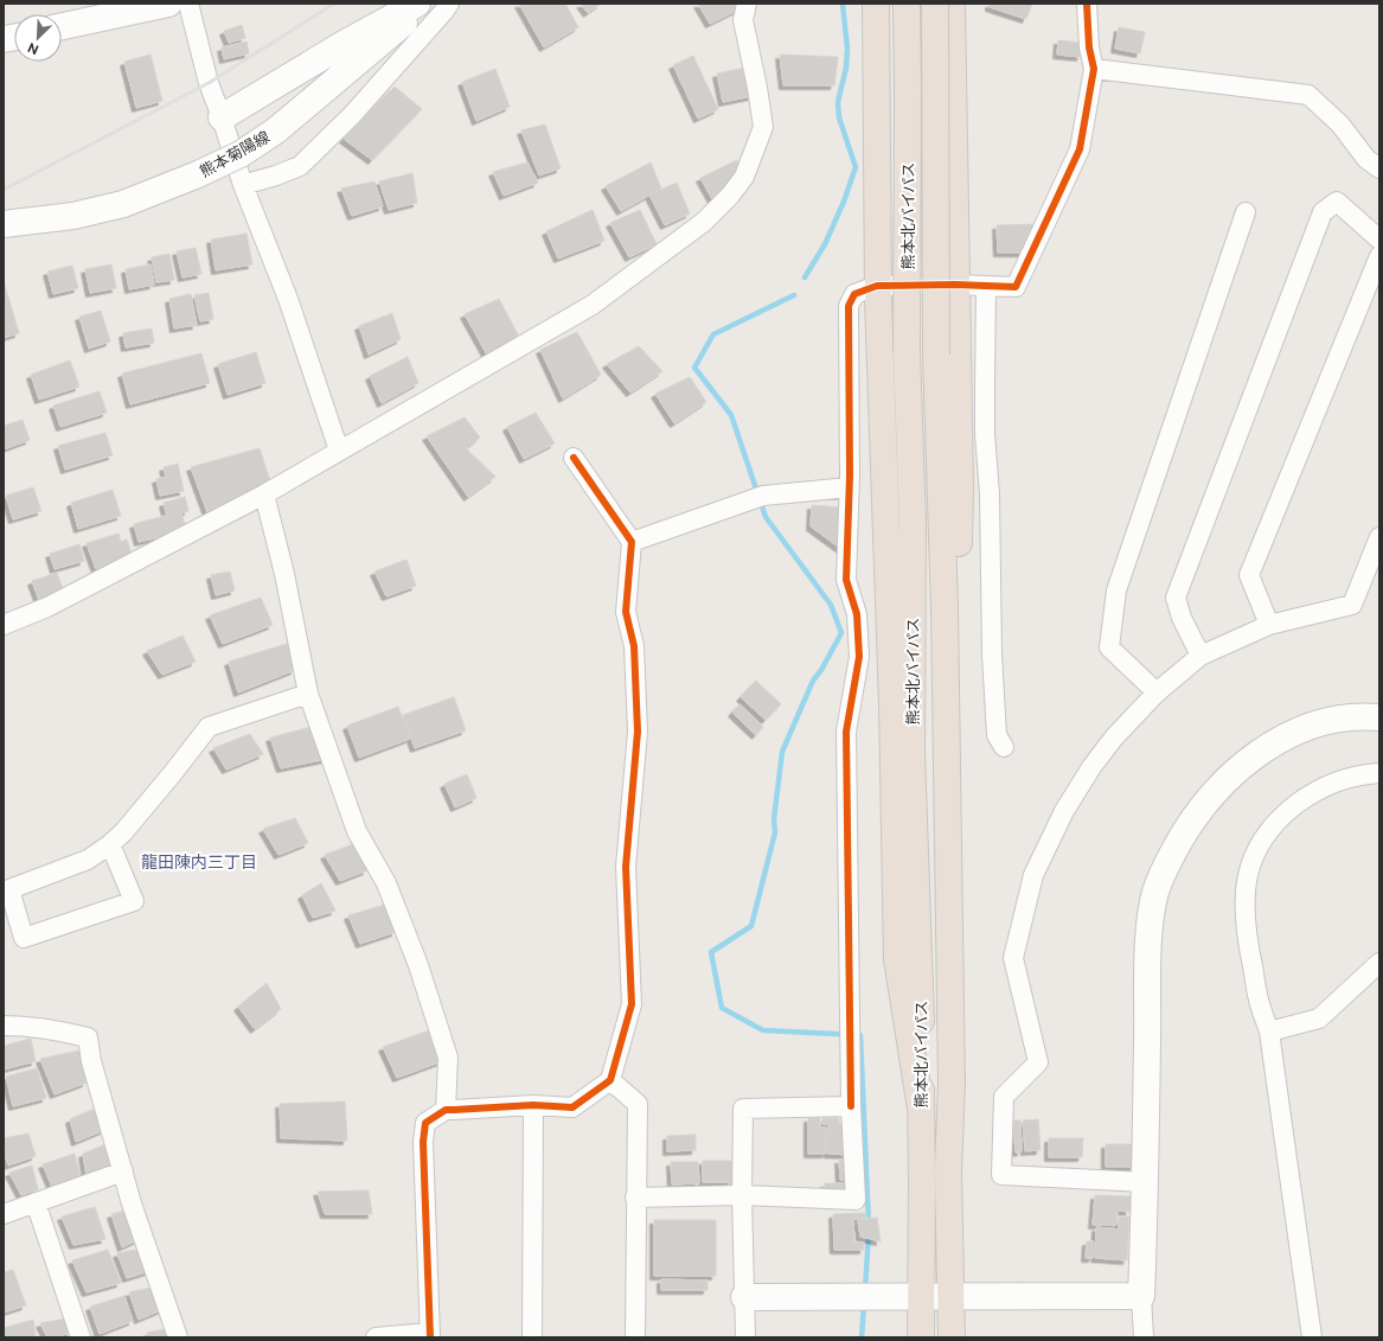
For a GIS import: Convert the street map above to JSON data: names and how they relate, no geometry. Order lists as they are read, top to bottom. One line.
{"streets":{"highway":["熊本北バイパス"],"street":["熊本菊陽線"]},"districts":["龍田陳内三丁目"],"north":"bottom left"}
